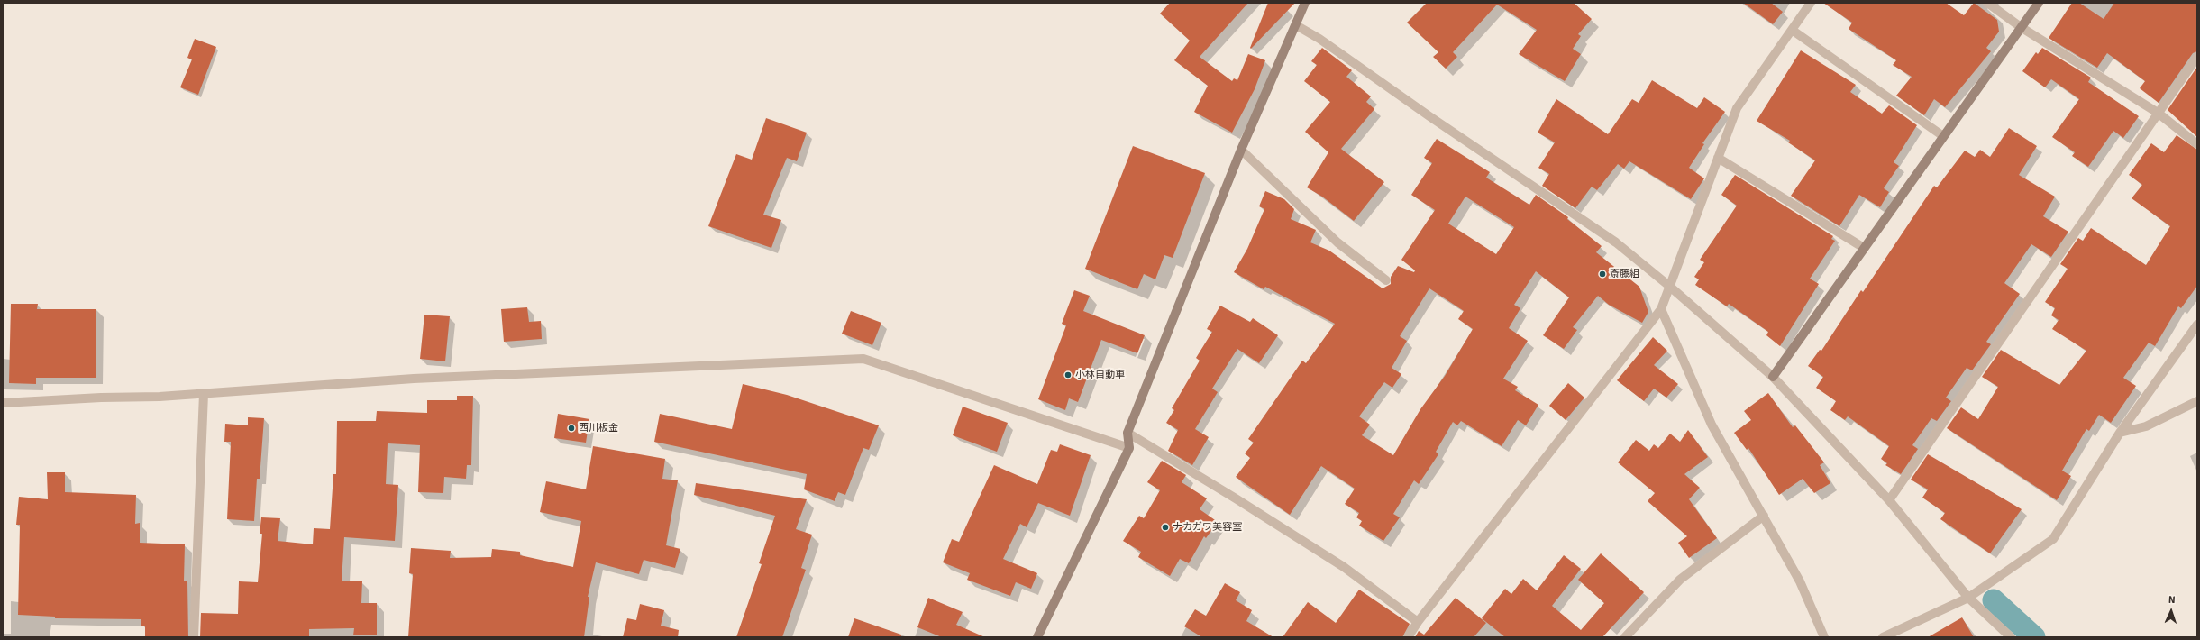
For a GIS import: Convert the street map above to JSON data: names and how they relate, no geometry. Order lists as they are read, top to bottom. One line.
{"places":["斎藤組","小林自動車","西川板金","ナカガワ美容室"],"north":"top"}
